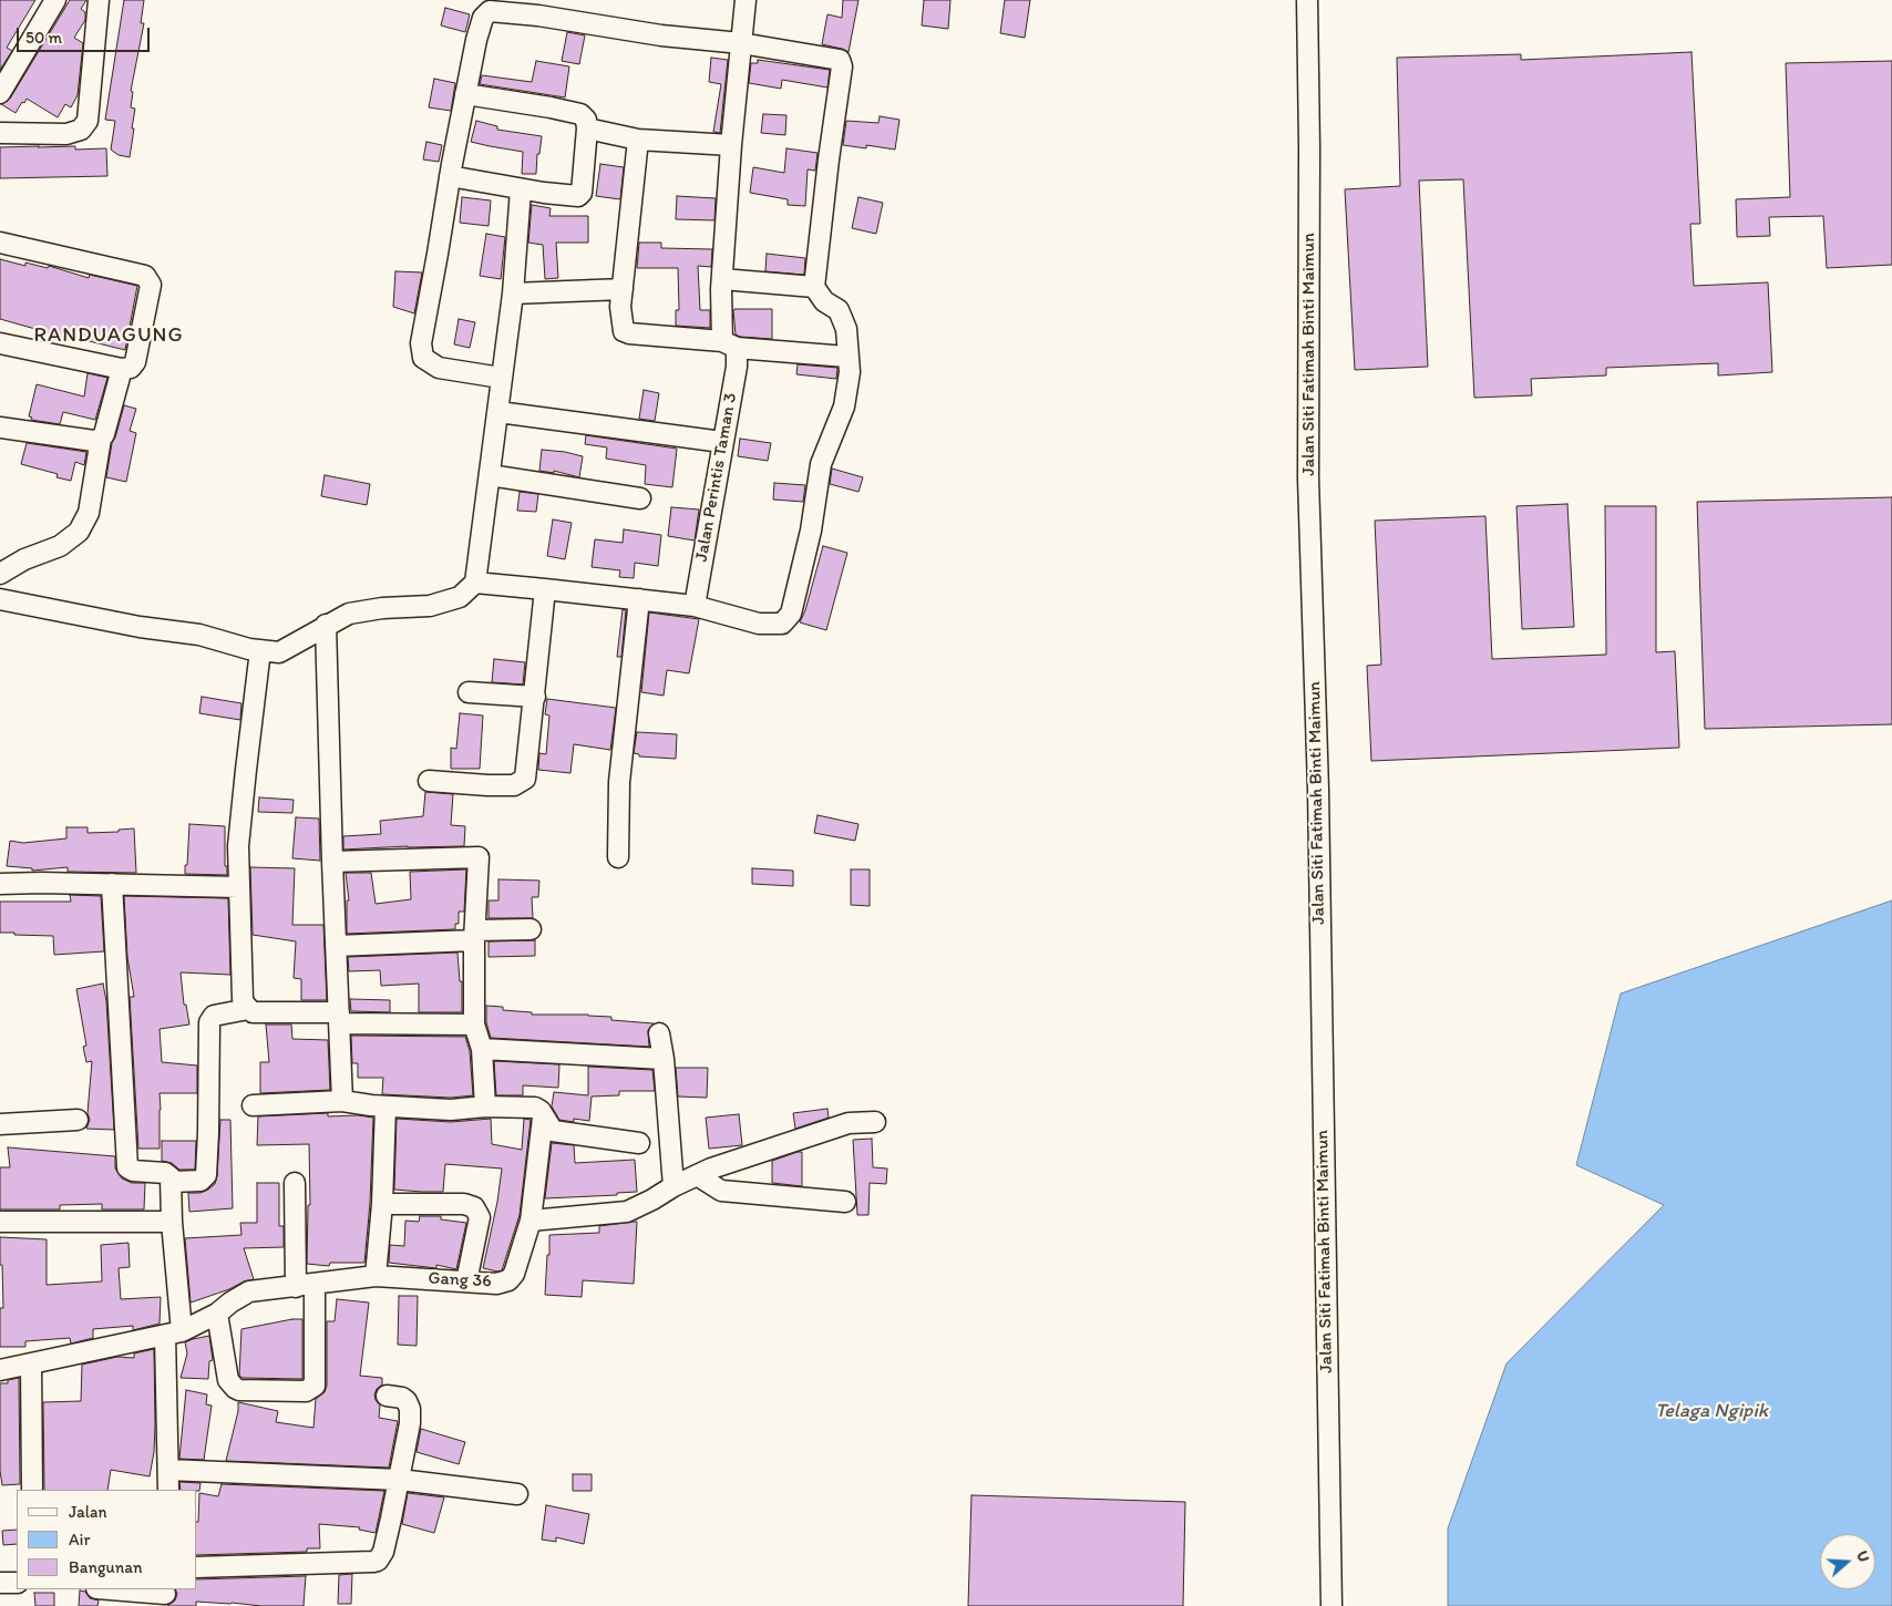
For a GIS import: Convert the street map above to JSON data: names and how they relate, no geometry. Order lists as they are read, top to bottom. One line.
{"streets":{"street":["Jalan Siti Fatimah Binti Maimun","Jalan Perintis Taman 3","Gang 36"]},"districts":["RANDUAGUNG"],"water":["Telaga Ngipik"],"legend":["Jalan","Air","Bangunan"],"scale_bar":"50 m","north":"right"}
